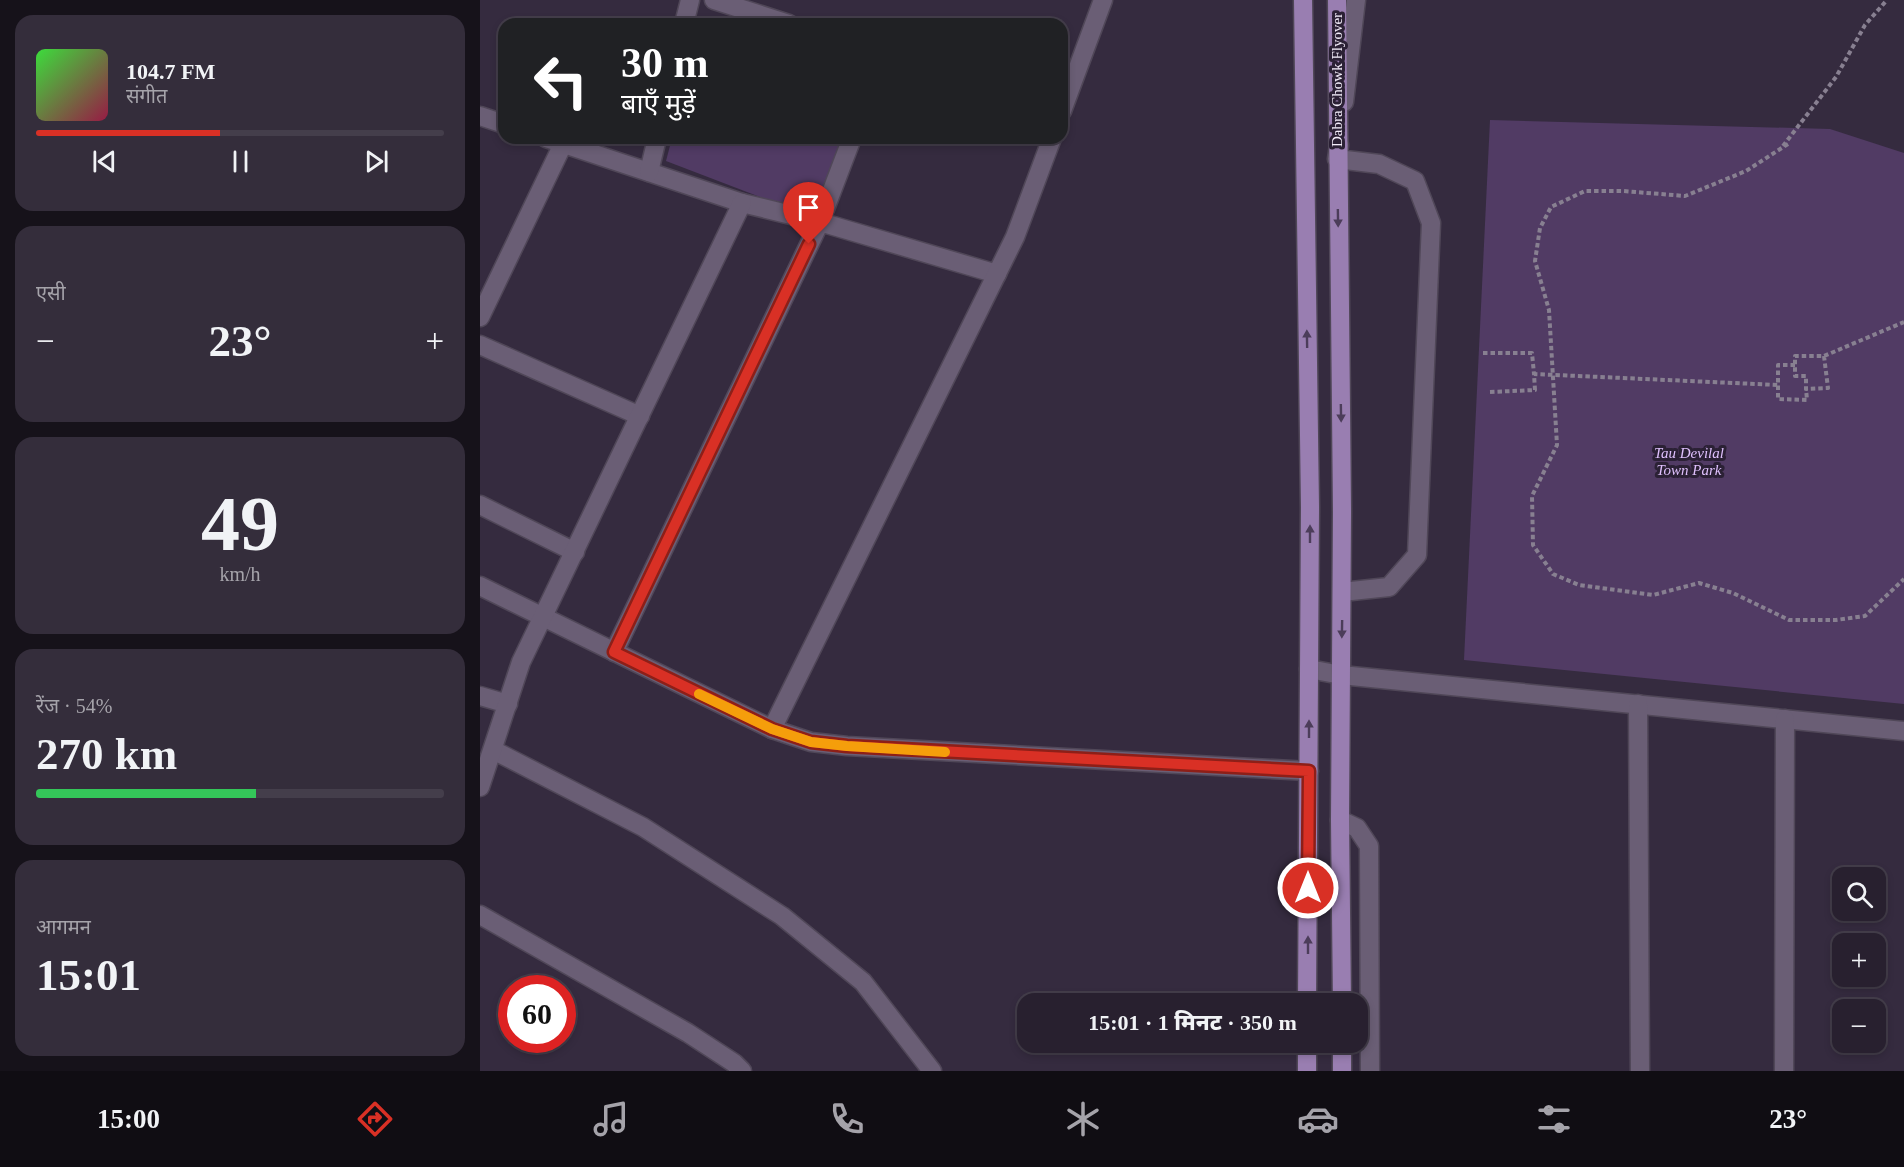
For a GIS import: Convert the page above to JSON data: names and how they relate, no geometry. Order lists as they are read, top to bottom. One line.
{"streets":{"main road":["Dabra Chowk Flyover"]},"parks":["Tau Devilal Town Park"],"page":{"turn":["30 m","बाएँ मुड़ें"],"song":["104.7 FM","संगीत"],"tile":["एसी",["49","km/h"],["रेंज · 54%","270 km"],["आगमन","15:01"]],"heat":["−","23°","+"],"map_buttons":["+","−"],"limit":"60","trip":"15:01 · 1 मिनट · 350 m","tabs":["15:00","23°"]}}
